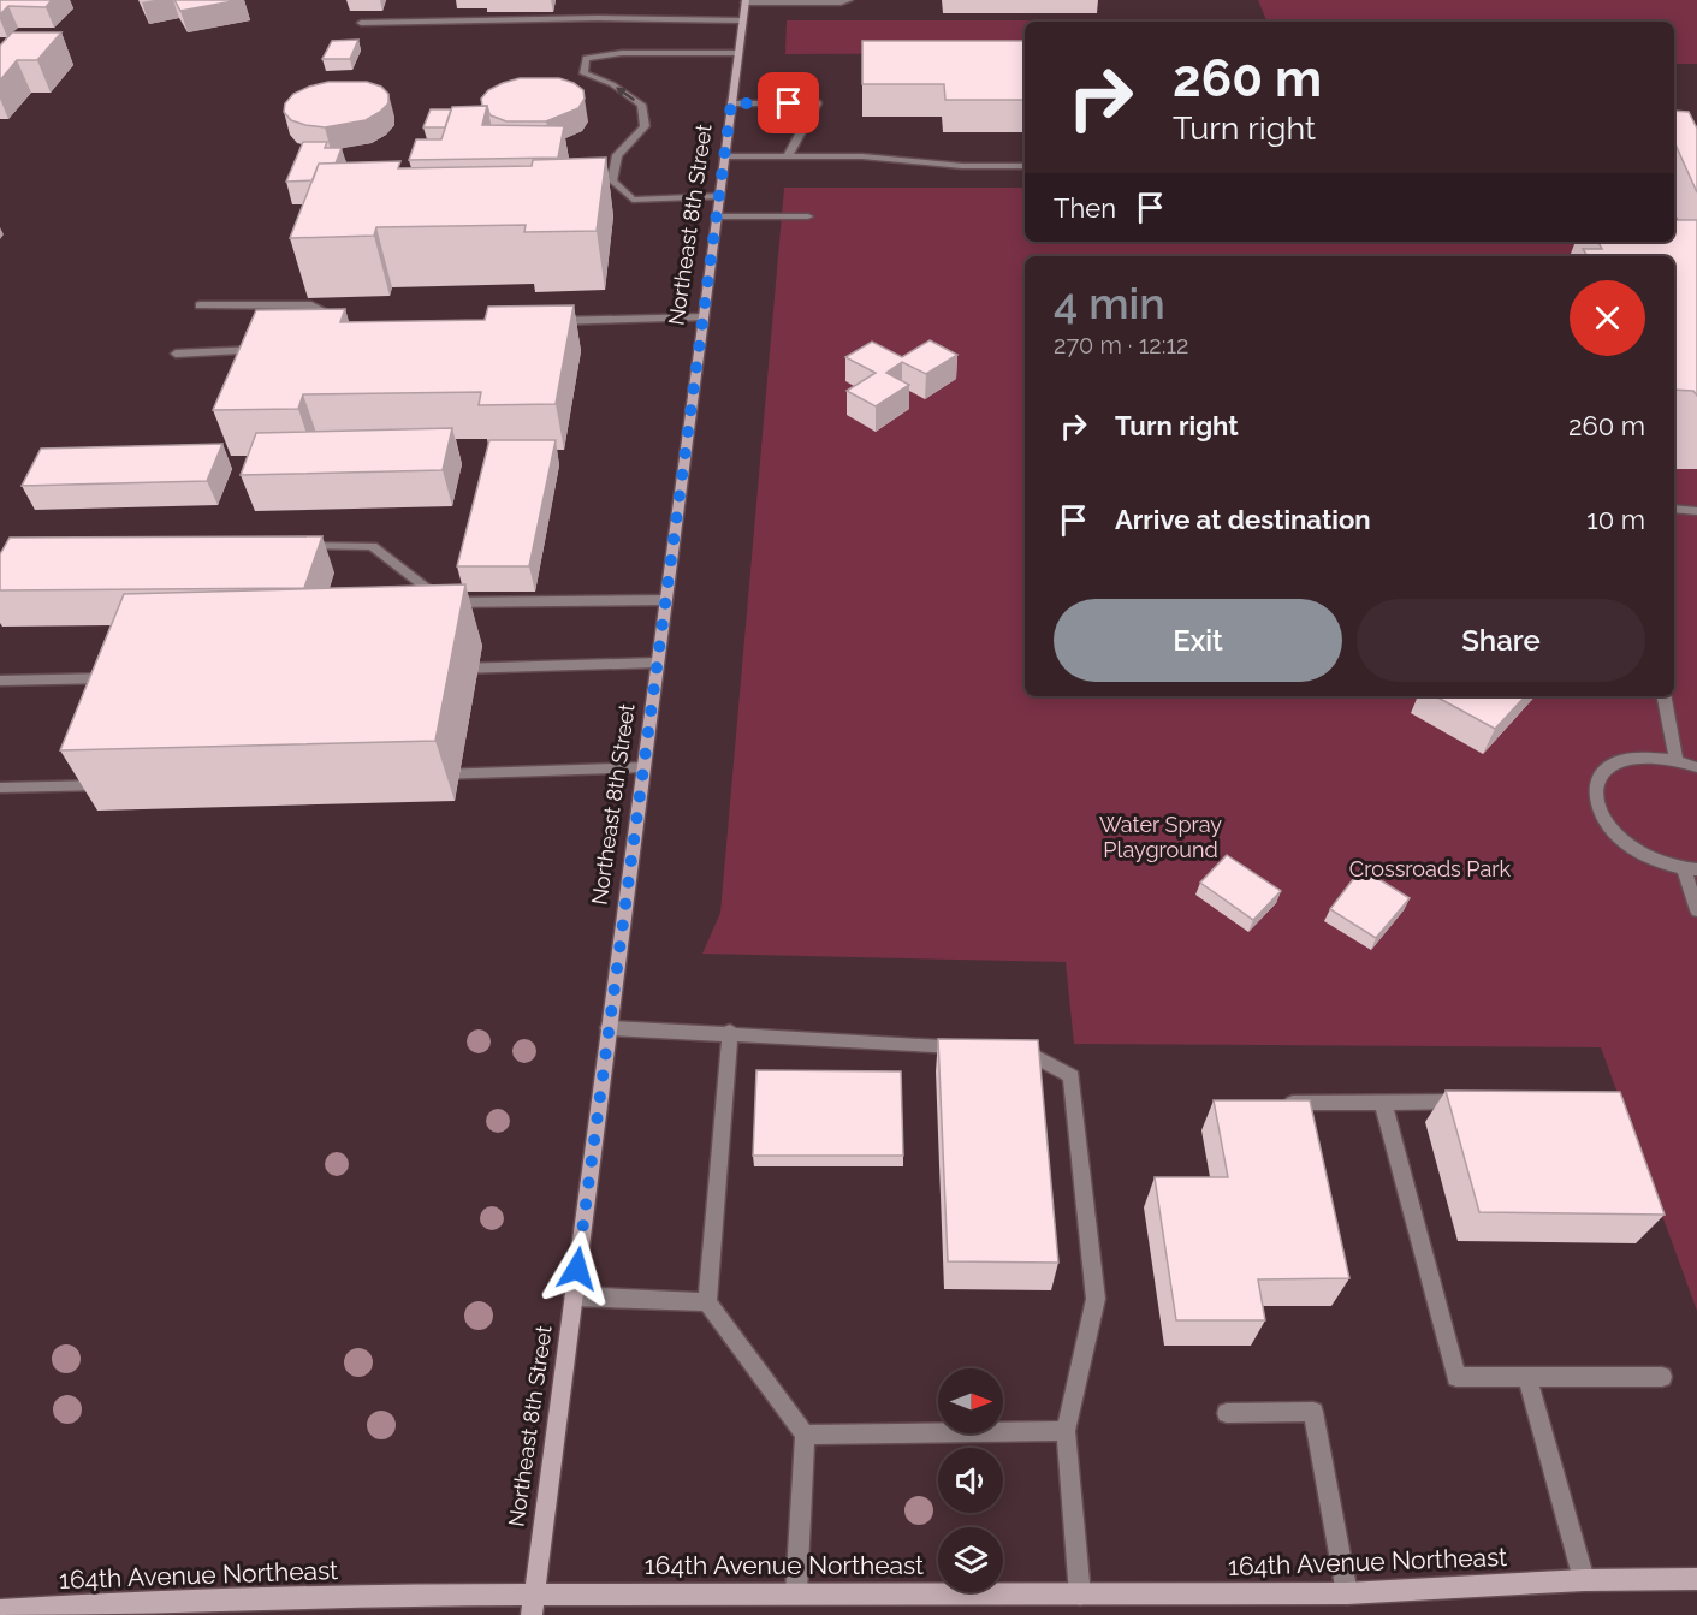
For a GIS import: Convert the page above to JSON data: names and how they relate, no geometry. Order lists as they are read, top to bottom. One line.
{"streets":{"main road":["Northeast 8th Street","164th Avenue Northeast"]},"crossings":[["Northeast 8th Street","164th Avenue Northeast"]],"parks":["Water Spray Playground","Crossroads Park"],"north":"right","page":{"turn":["260 m","Turn right"],"then":"Then","heading":["4 min","270 m · 12:12"],"list":[{"name":"Turn right","value":"260 m"},{"name":"Arrive at destination","value":"10 m"}],"buttons":["Exit","Share"]}}
